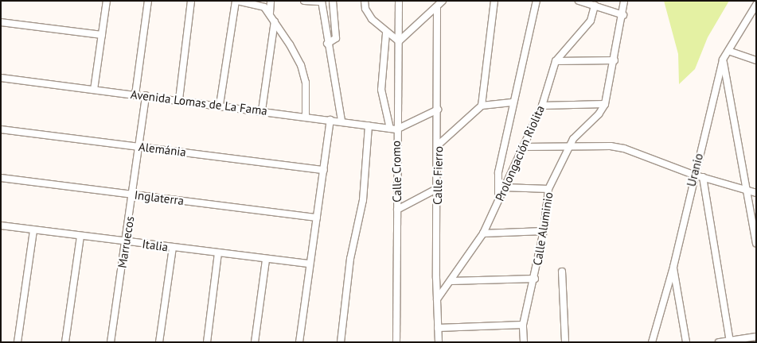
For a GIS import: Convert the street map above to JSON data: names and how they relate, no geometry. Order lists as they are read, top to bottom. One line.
{"streets":{"street":["Avenida Lomas de La Fama","Alemánia","Prolongación Riolita","Uranio","Calle Cromo","Calle Fierro","Inglaterra","Calle Aluminio","Marruecos","Italia"]},"crossings":[["Avenida Lomas de La Fama","Calle Cromo"],["Avenida Lomas de La Fama","Marruecos"],["Alemánia","Marruecos"],["Prolongación Riolita","Calle Fierro"],["Inglaterra","Marruecos"],["Marruecos","Italia"]]}
